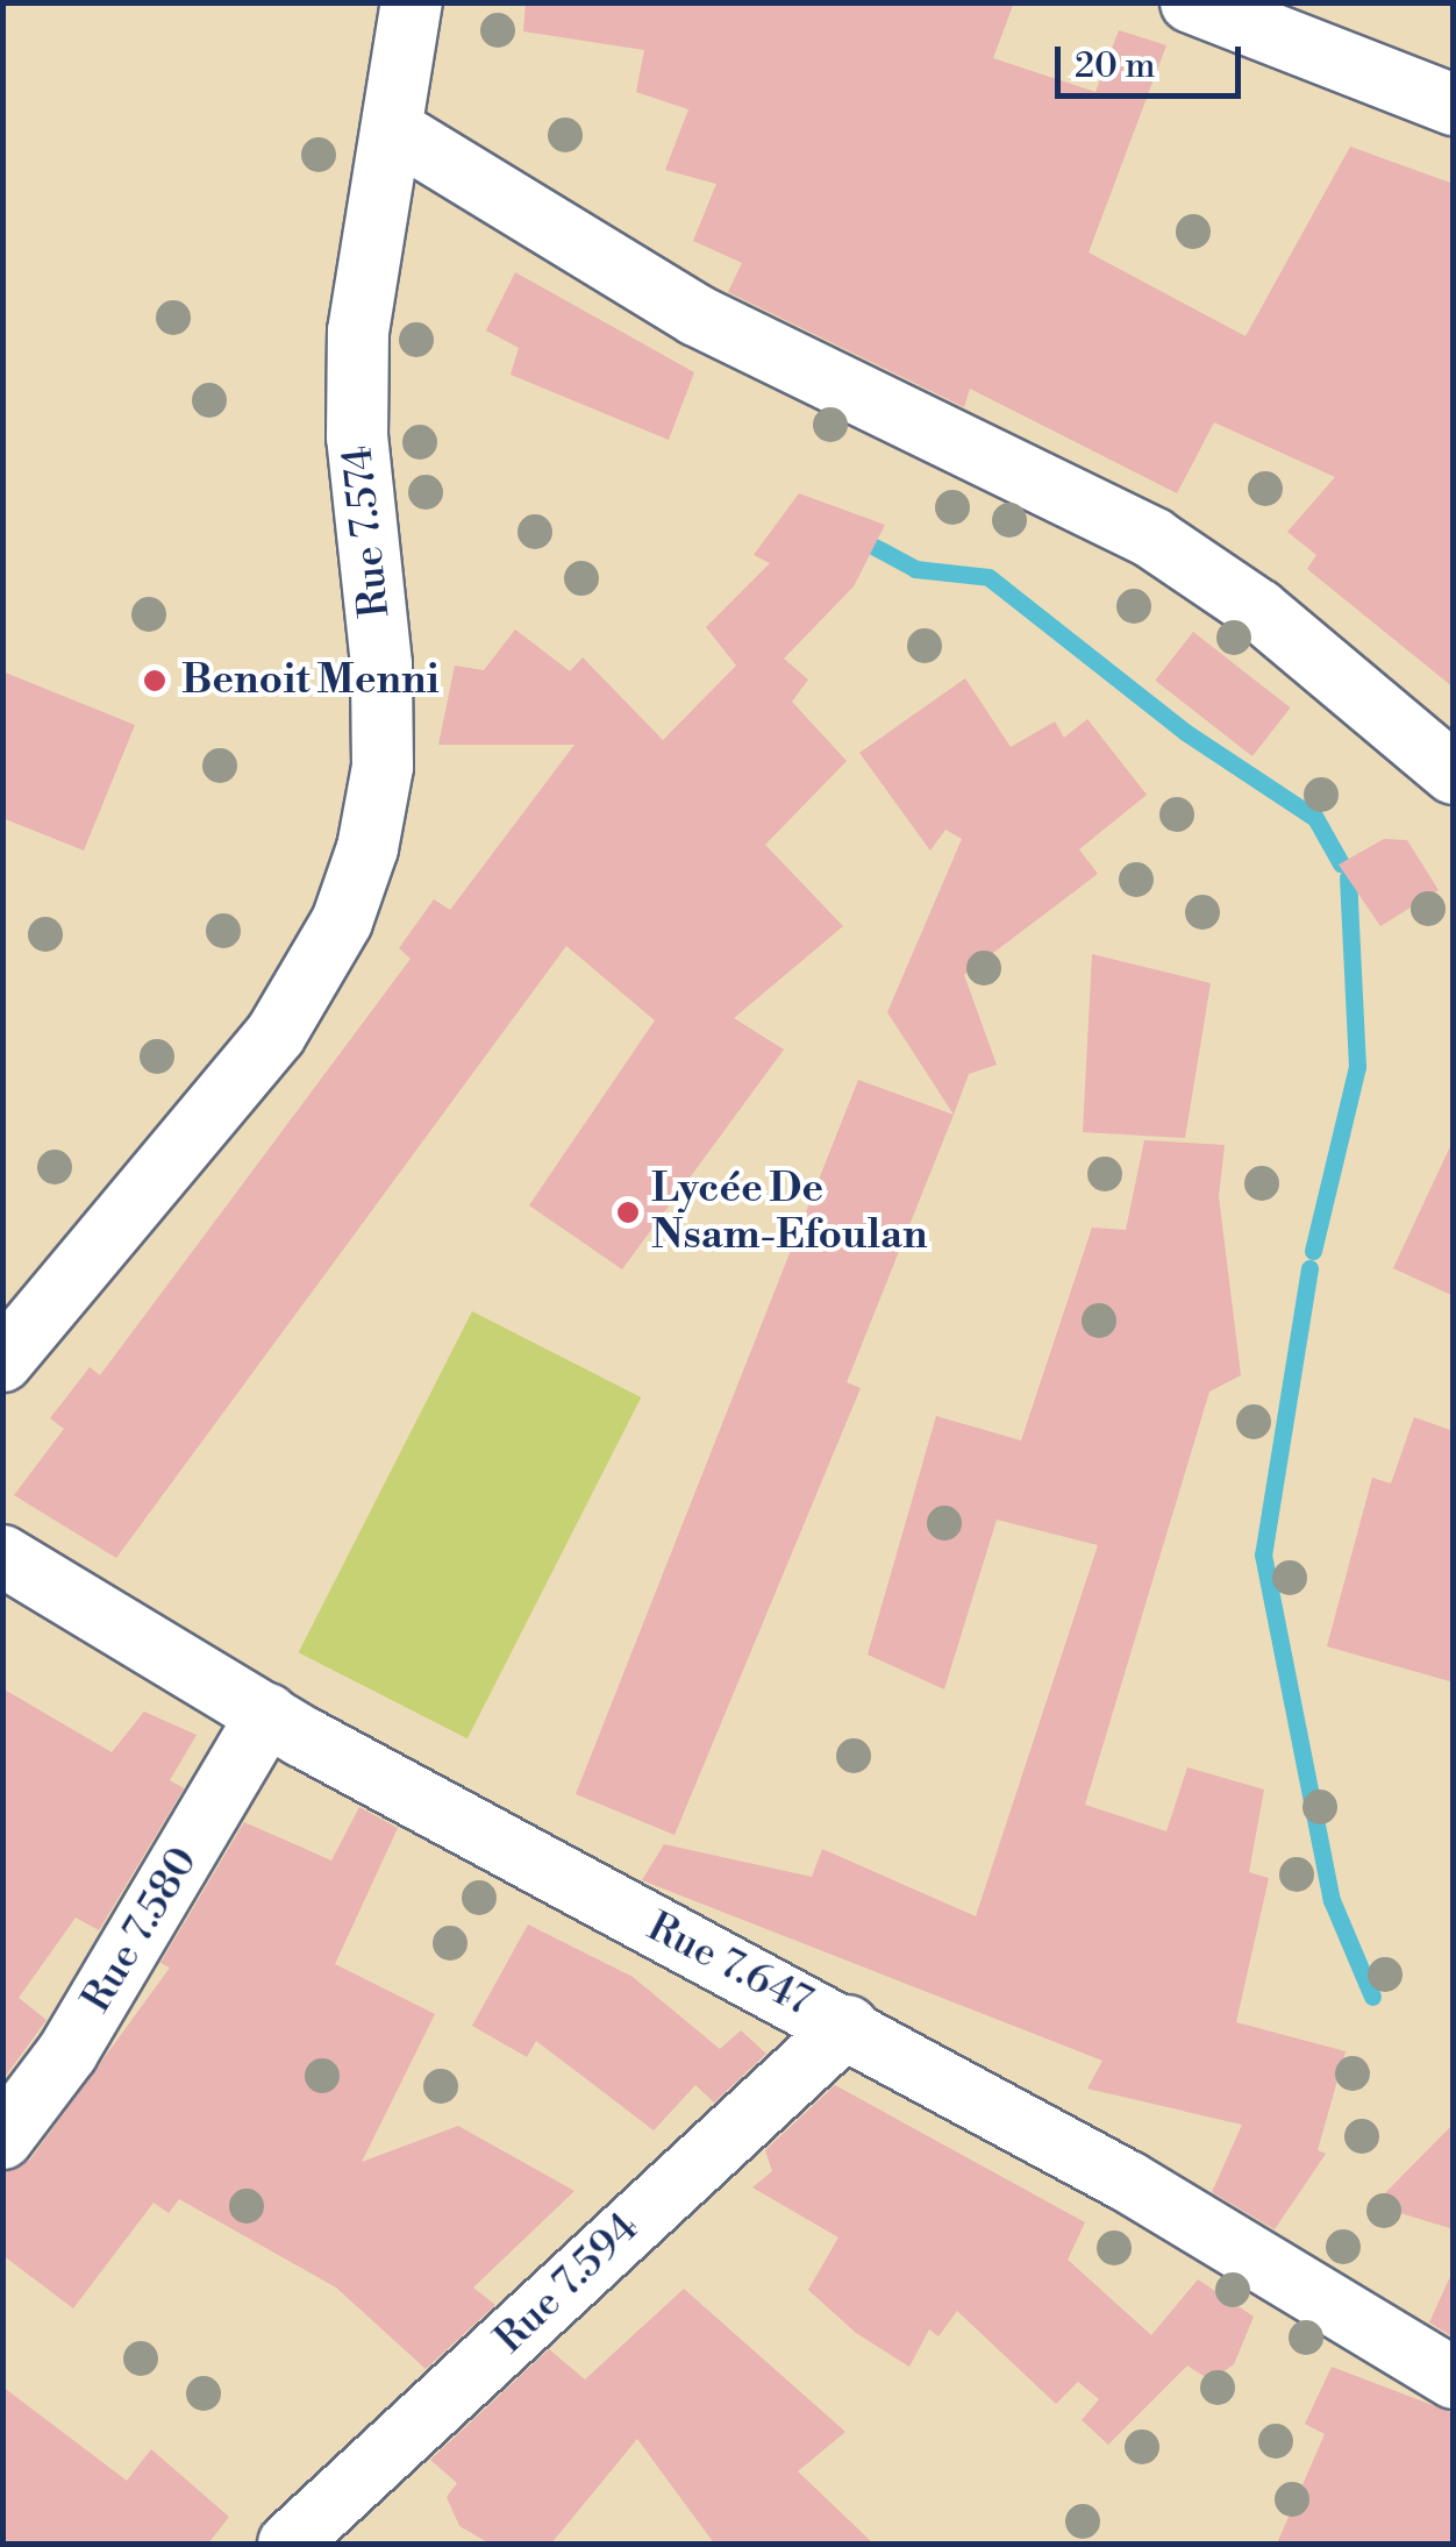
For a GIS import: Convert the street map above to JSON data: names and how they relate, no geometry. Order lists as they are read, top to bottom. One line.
{"streets":{"street":["Rue 7.574","Rue 7.580","Rue 7.647","Rue 7.594"]},"crossings":[["Rue 7.580","Rue 7.647"],["Rue 7.647","Rue 7.594"]],"places":["Benoit Menni","Lycée De Nsam-Efoulan"],"scale_bar":"20 m"}
